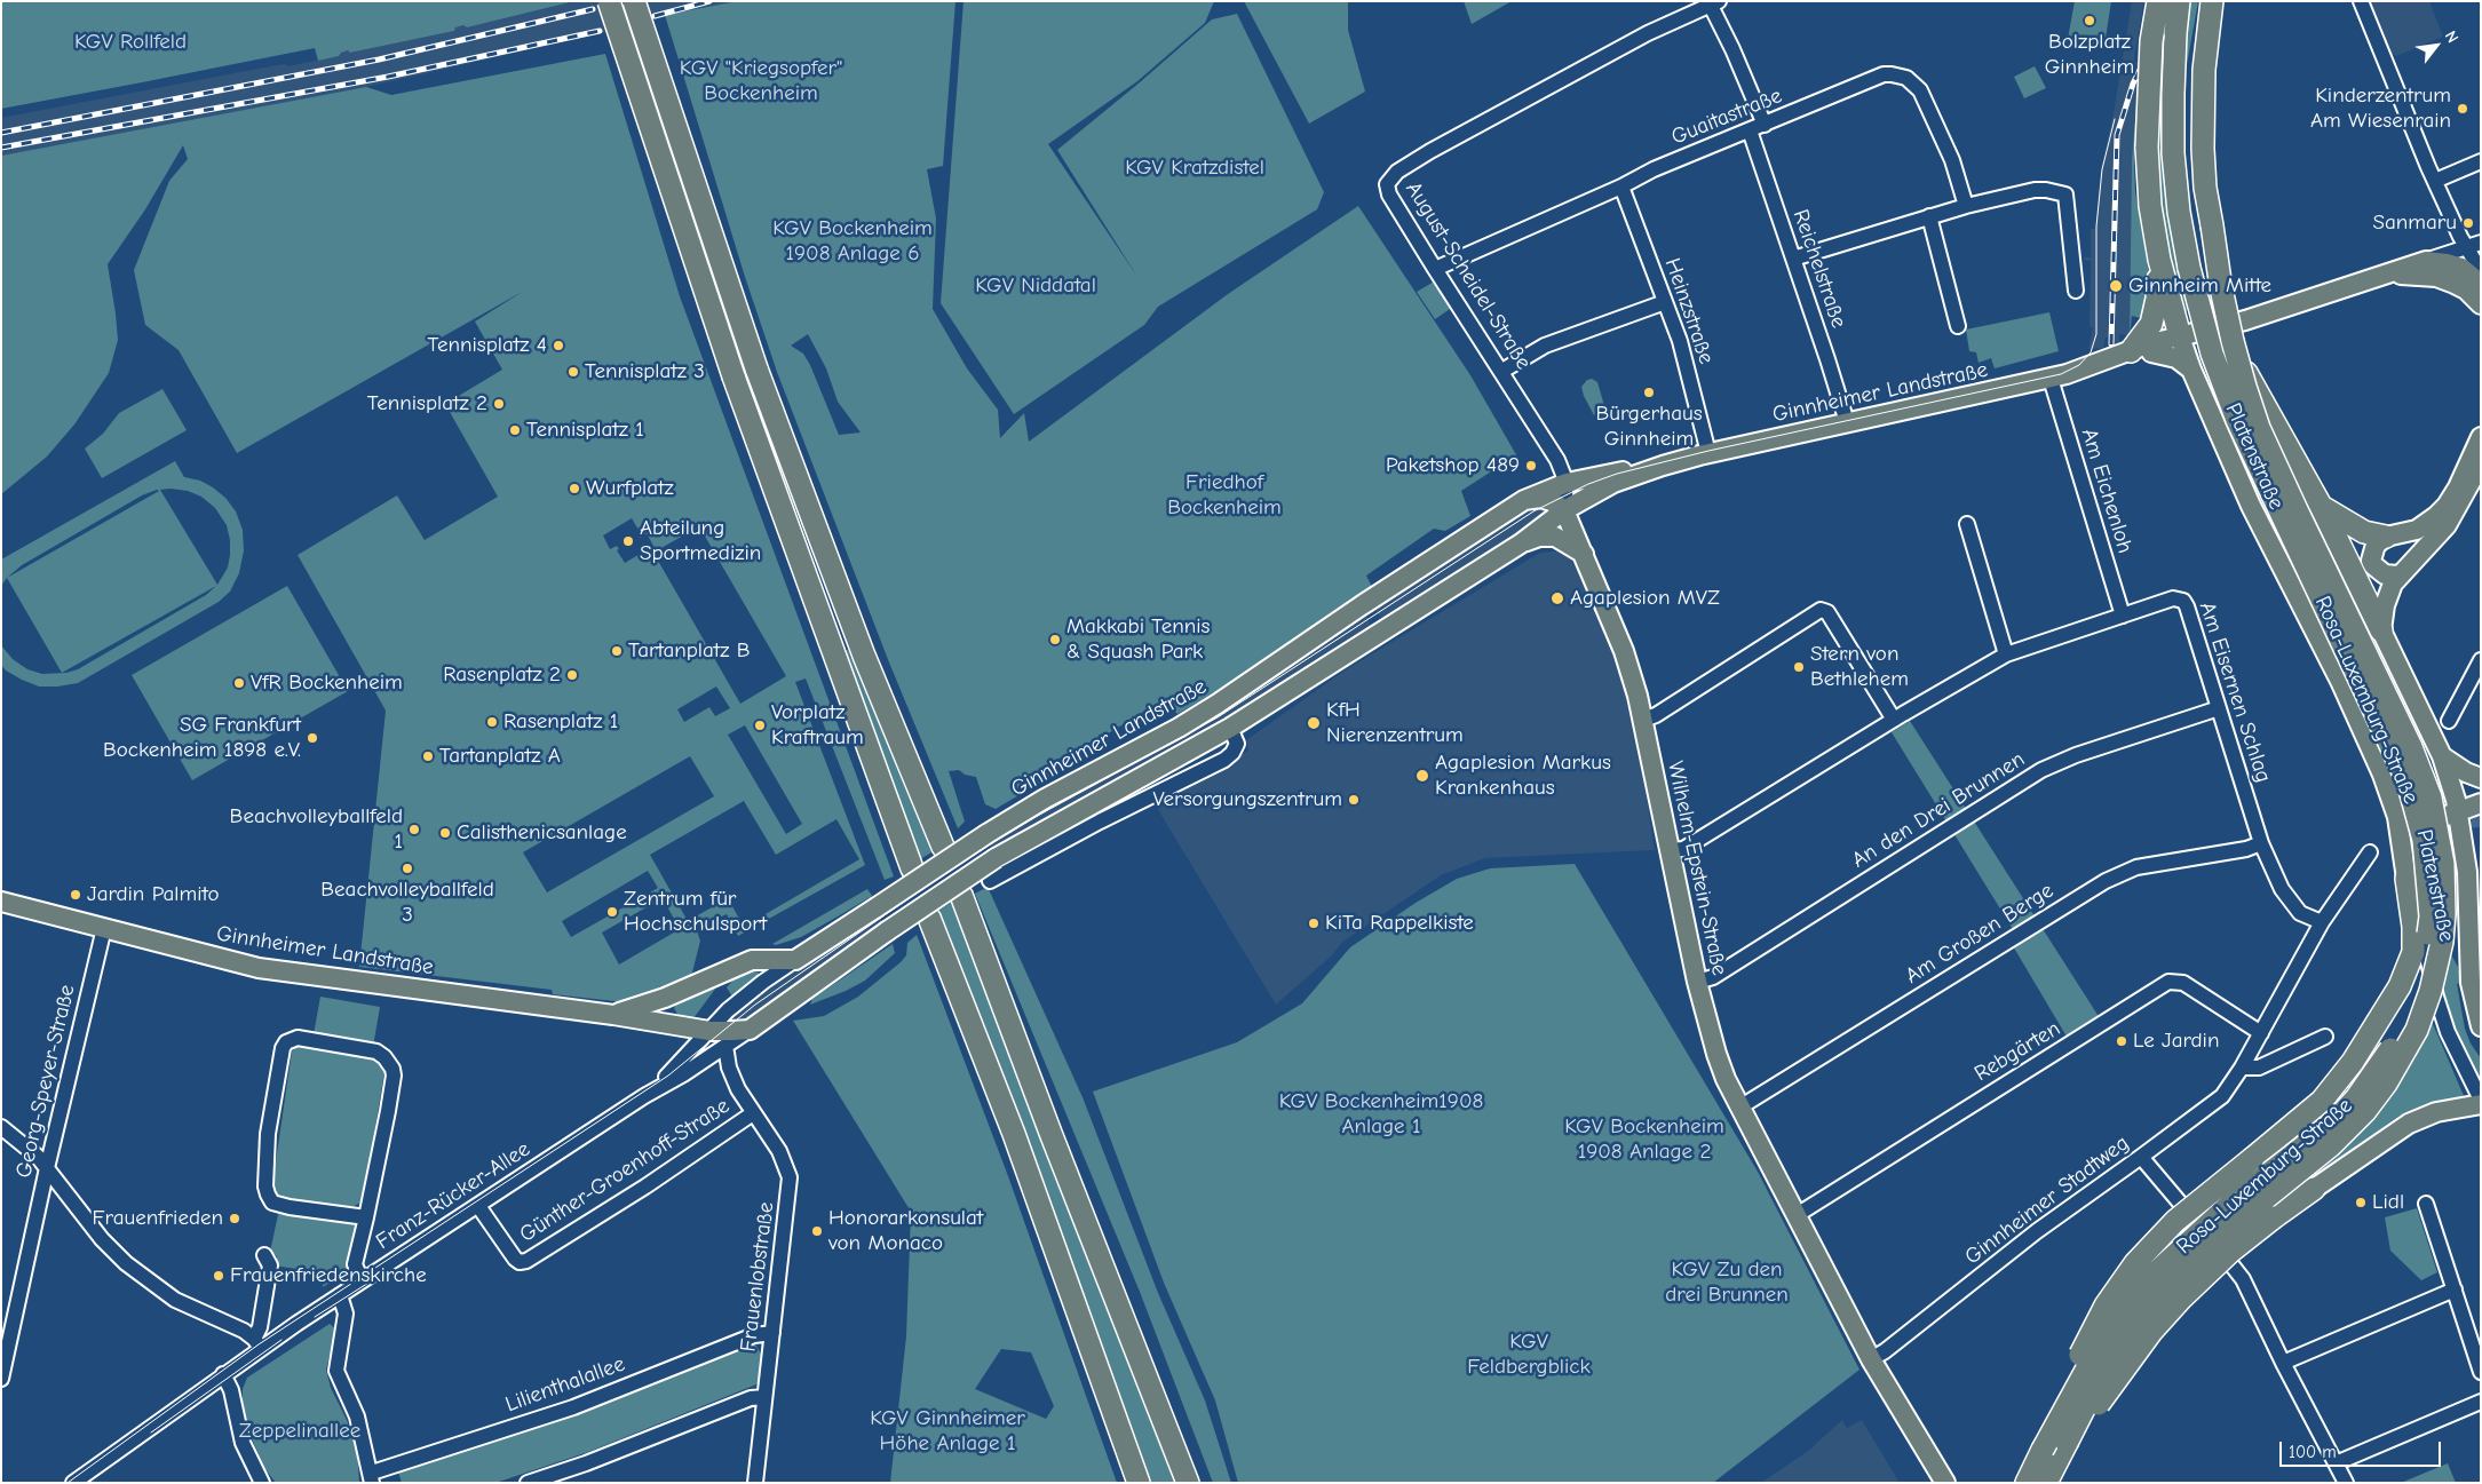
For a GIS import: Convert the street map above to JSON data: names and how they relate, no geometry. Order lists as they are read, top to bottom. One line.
{"streets":{"highway":["Rosa-Luxemburg-Straße"],"main road":["Ginnheimer Landstraße","Platenstraße","Wilhelm-Epstein-Straße"],"street":["Guaitastraße","Reichelstraße","August-Scheidel-Straße","Heinzstraße","Am Eichenloh","Am Eisernen Schlag","An den Drei Brunnen","Am Großen Berge","Rebgärten","Georg-Speyer-Straße","Günther-Groenhoff-Straße","Franz-Rücker-Allee","Ginnheimer Stadtweg","Frauenlobstraße","Lilienthalallee"]},"crossings":[["Guaitastraße","Reichelstraße"],["Guaitastraße","August-Scheidel-Straße"],["Guaitastraße","Heinzstraße"],["Reichelstraße","Ginnheimer Landstraße"],["August-Scheidel-Straße","Ginnheimer Landstraße"],["August-Scheidel-Straße","Wilhelm-Epstein-Straße"],["Heinzstraße","Ginnheimer Landstraße"],["Ginnheimer Landstraße","Platenstraße"],["Ginnheimer Landstraße","Am Eichenloh"],["Ginnheimer Landstraße","Wilhelm-Epstein-Straße"],["Ginnheimer Landstraße","Georg-Speyer-Straße"],["Ginnheimer Landstraße","Franz-Rücker-Allee"],["Am Eichenloh","Am Eisernen Schlag"],["Am Eisernen Schlag","An den Drei Brunnen"],["Am Eisernen Schlag","Wilhelm-Epstein-Straße"],["Am Eisernen Schlag","Am Großen Berge"],["Am Eisernen Schlag","Ginnheimer Stadtweg"],["An den Drei Brunnen","Wilhelm-Epstein-Straße"],["Wilhelm-Epstein-Straße","Am Großen Berge"],["Wilhelm-Epstein-Straße","Rebgärten"],["Wilhelm-Epstein-Straße","Ginnheimer Stadtweg"],["Rebgärten","Ginnheimer Stadtweg"],["Günther-Groenhoff-Straße","Franz-Rücker-Allee"],["Günther-Groenhoff-Straße","Frauenlobstraße"],["Franz-Rücker-Allee","Frauenlobstraße"],["Frauenlobstraße","Lilienthalallee"]],"parks":["KGV Rollfeld","KGV \"Kriegsopfer\" Bockenheim","KGV Kratzdistel","KGV Bockenheim 1908 Anlage 6","KGV Niddatal","Friedhof Bockenheim","KGV Bockenheim1908 Anlage 1","KGV Bockenheim 1908 Anlage 2","KGV Zu den drei Brunnen","KGV Feldbergblick","KGV Ginnheimer Höhe Anlage 1","Zeppelinallee"],"places":["Bolzplatz Ginnheim","Kinderzentrum Am Wiesenrain","Sanmaru","Ginnheim Mitte","Tennisplatz 4","Tennisplatz 3","Bürgerhaus Ginnheim","Tennisplatz 2","Tennisplatz 1","Paketshop 489","Wurfplatz","Abteilung Sportmedizin","Agaplesion MVZ","Makkabi Tennis & Squash Park","Tartanplatz B","Stern von Bethlehem","Rasenplatz 2","VfR Bockenheim","Rasenplatz 1","KfH Nierenzentrum","Vorplatz Kraftraum","SG Frankfurt Bockenheim 1898 e.V.","Tartanplatz A","Agaplesion Markus Krankenhaus","Versorgungszentrum","Beachvolleyballfeld 1","Calisthenicsanlage","Beachvolleyballfeld 3","Jardin Palmito","Zentrum für Hochschulsport","KiTa Rappelkiste","Le Jardin","Lidl","Frauenfrieden","Honorarkonsulat von Monaco","Frauenfriedenskirche"],"scale_bar":"100 m","north":"top right"}
